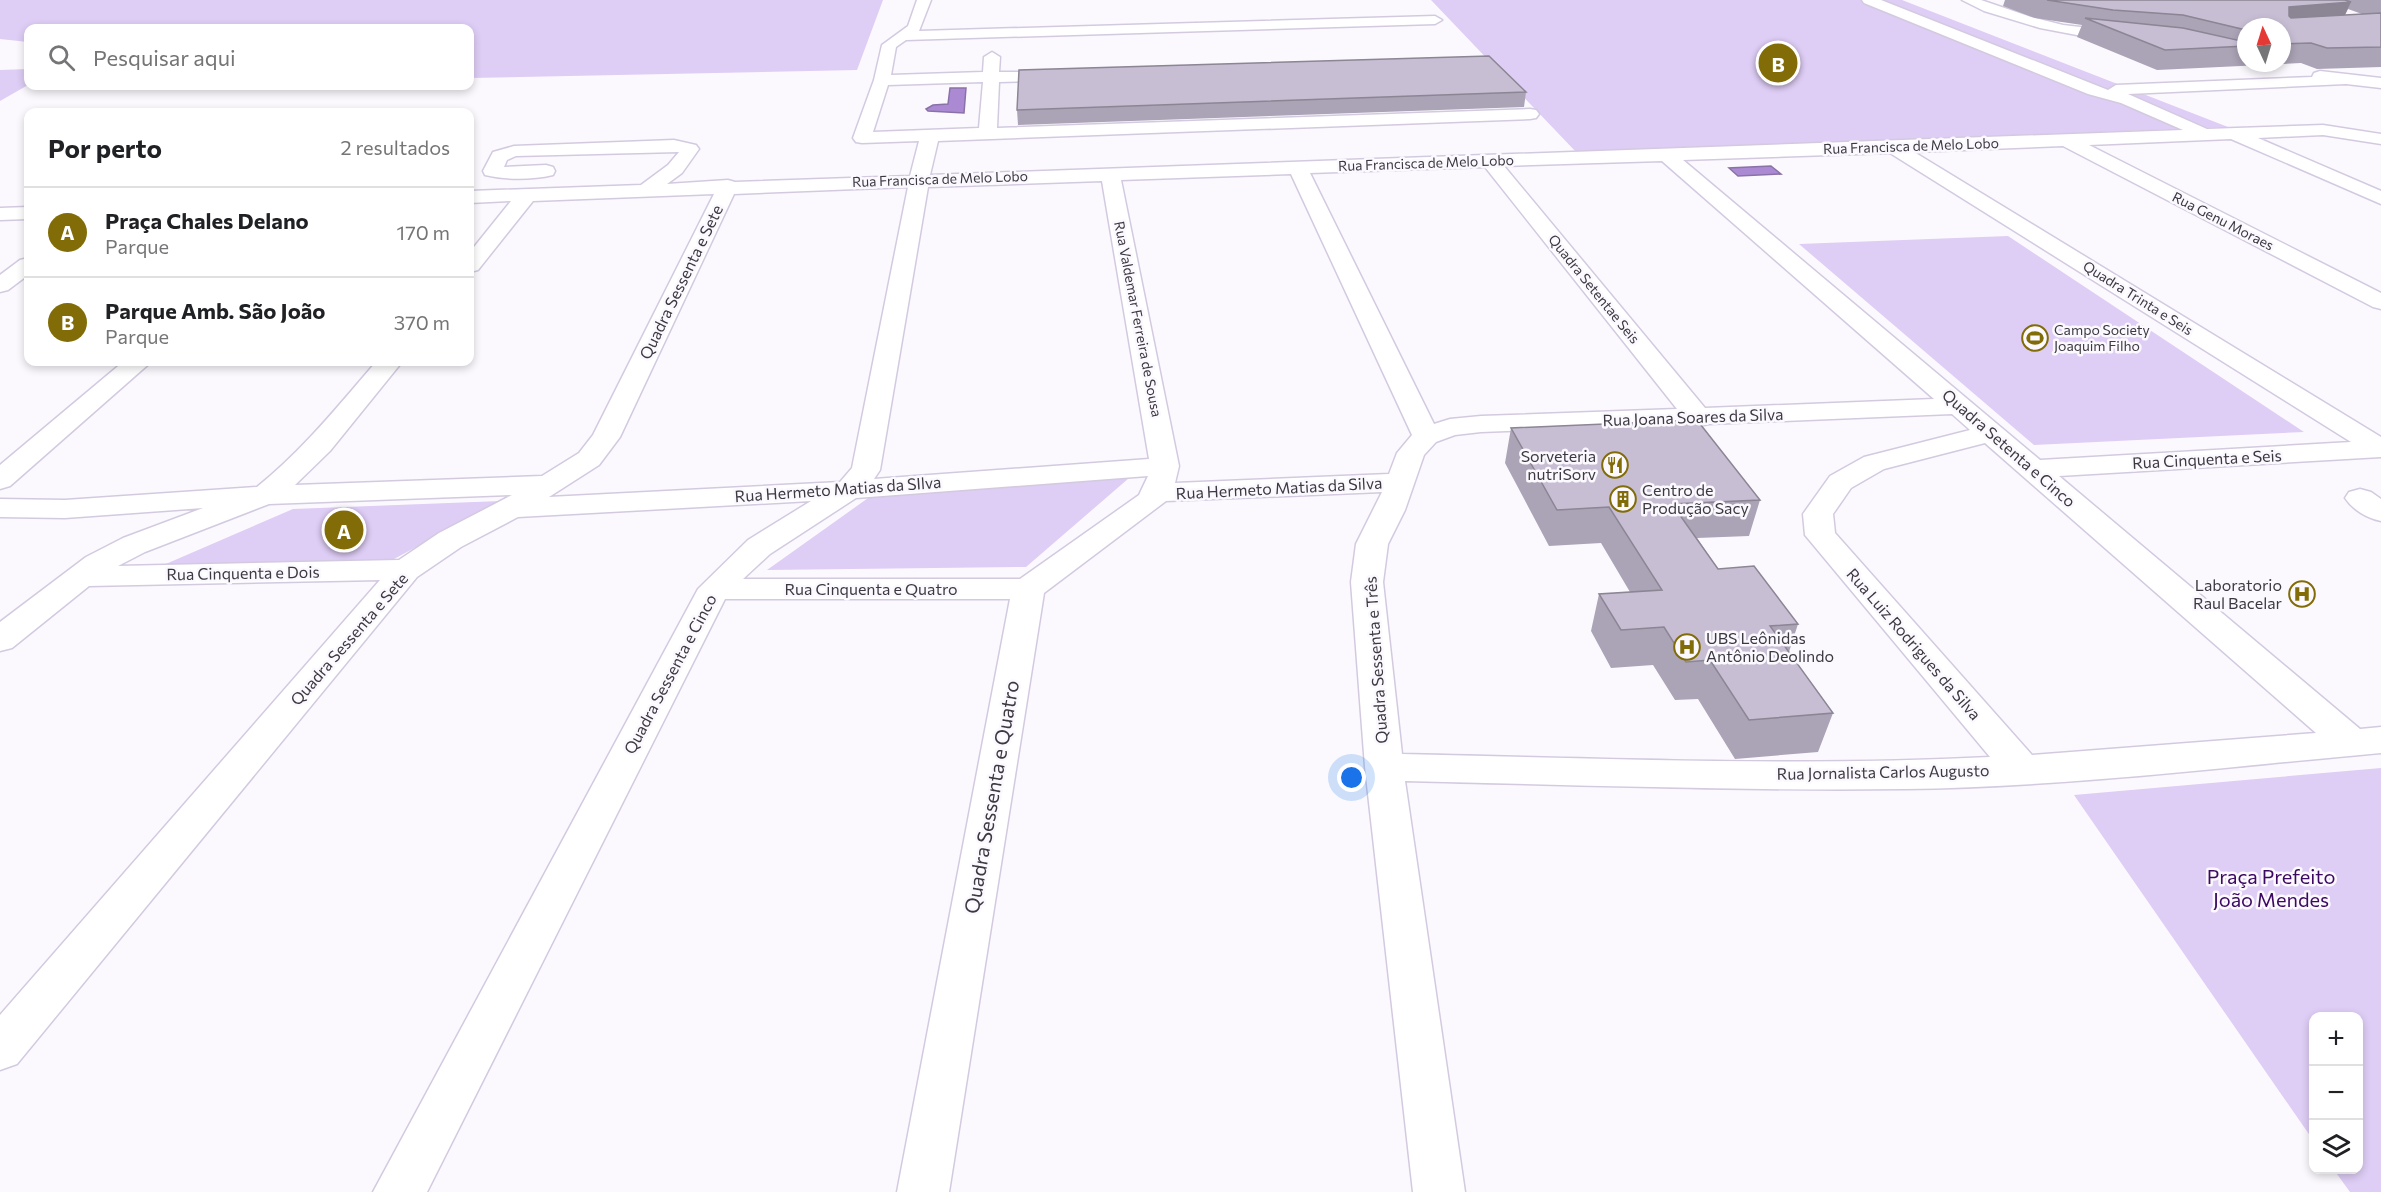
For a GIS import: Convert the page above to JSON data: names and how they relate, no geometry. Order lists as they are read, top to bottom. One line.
{"streets":{"street":["Rua Francisca de Melo Lobo","Rua Genu Moraes","Quadra Sessenta e Sete","Quadra Setentae Seis","Quadra Trinta e Seis","Rua Valdemar Ferreira de Sousa","Rua Joana Soares da Silva","Quadra Setenta e Cinco","Rua Cinquenta e Seis","Rua Hermeto Matias da Silva","Rua Hermeto Matias da SIlva","Rua Cinquenta e Dois","Rua Cinquenta e Quatro","Rua Luiz Rodrigues da Silva","Quadra Sessenta e Três","Quadra Sessenta e Cinco","Rua Jornalista Carlos Augusto","Quadra Sessenta e Quatro"]},"crossings":[["Rua Francisca de Melo Lobo","Rua Genu Moraes"],["Rua Francisca de Melo Lobo","Quadra Sessenta e Sete"],["Rua Francisca de Melo Lobo","Quadra Setentae Seis"],["Rua Francisca de Melo Lobo","Quadra Trinta e Seis"],["Rua Francisca de Melo Lobo","Rua Valdemar Ferreira de Sousa"],["Rua Francisca de Melo Lobo","Quadra Setenta e Cinco"],["Rua Francisca de Melo Lobo","Quadra Sessenta e Cinco"],["Quadra Sessenta e Sete","Rua Hermeto Matias da SIlva"],["Quadra Sessenta e Sete","Rua Cinquenta e Dois"],["Quadra Setentae Seis","Rua Joana Soares da Silva"],["Quadra Trinta e Seis","Rua Cinquenta e Seis"],["Rua Valdemar Ferreira de Sousa","Rua Hermeto Matias da Silva"],["Rua Valdemar Ferreira de Sousa","Rua Hermeto Matias da SIlva"],["Rua Joana Soares da Silva","Quadra Setenta e Cinco"],["Rua Joana Soares da Silva","Quadra Sessenta e Três"],["Quadra Setenta e Cinco","Rua Cinquenta e Seis"],["Quadra Setenta e Cinco","Rua Luiz Rodrigues da Silva"],["Quadra Setenta e Cinco","Rua Jornalista Carlos Augusto"],["Rua Hermeto Matias da Silva","Rua Hermeto Matias da SIlva"],["Rua Hermeto Matias da Silva","Quadra Sessenta e Três"],["Rua Hermeto Matias da SIlva","Quadra Sessenta e Cinco"],["Rua Cinquenta e Quatro","Quadra Sessenta e Cinco"],["Rua Cinquenta e Quatro","Quadra Sessenta e Quatro"],["Rua Luiz Rodrigues da Silva","Rua Jornalista Carlos Augusto"],["Quadra Sessenta e Três","Rua Jornalista Carlos Augusto"]],"parks":["Praça Prefeito João Mendes"],"places":{"sports":["Campo Society Joaquim Filho"],"restaurant":["Sorveteria nutriSorv"],"building":["Centro de Produção Sacy"],"hospital":["Laboratorio Raul Bacelar","UBS Leônidas Antônio Deolindo"]},"north":"top","page":{"search":"Pesquisar aqui","pins":["B","A"],"heading":["Por perto","2 resultados"],"list":[{"mark":"A","name":"Praça Chales Delano","note":"Parque","value":"170 m"},{"mark":"B","name":"Parque Amb. São João","note":"Parque","value":"370 m"}],"map_buttons":["+","−"]}}
